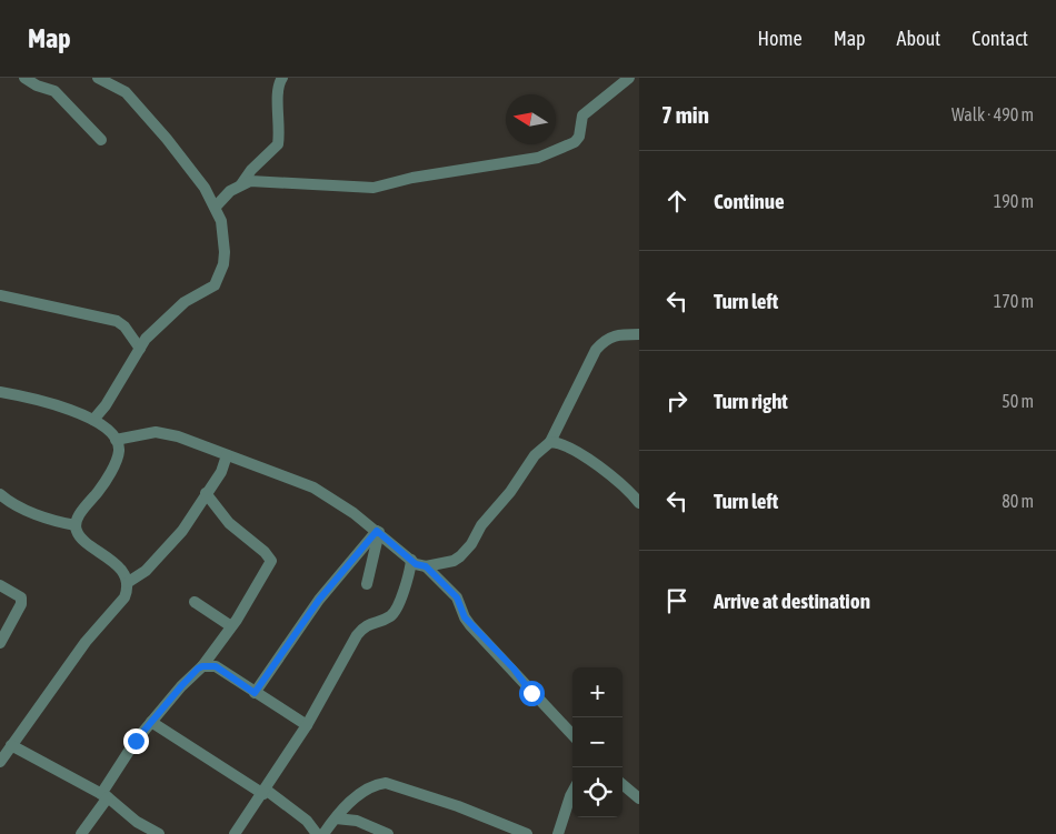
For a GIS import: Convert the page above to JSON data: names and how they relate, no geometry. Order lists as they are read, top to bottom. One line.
{"north":"left","page":{"header":"Map","nav":["Home","Map","About","Contact"],"heading":["7 min","Walk · 490 m"],"list":[["Continue","190 m"],["Turn left","170 m"],["Turn right","50 m"],["Turn left","80 m"],"Arrive at destination"],"map_buttons":["+","−"]}}
